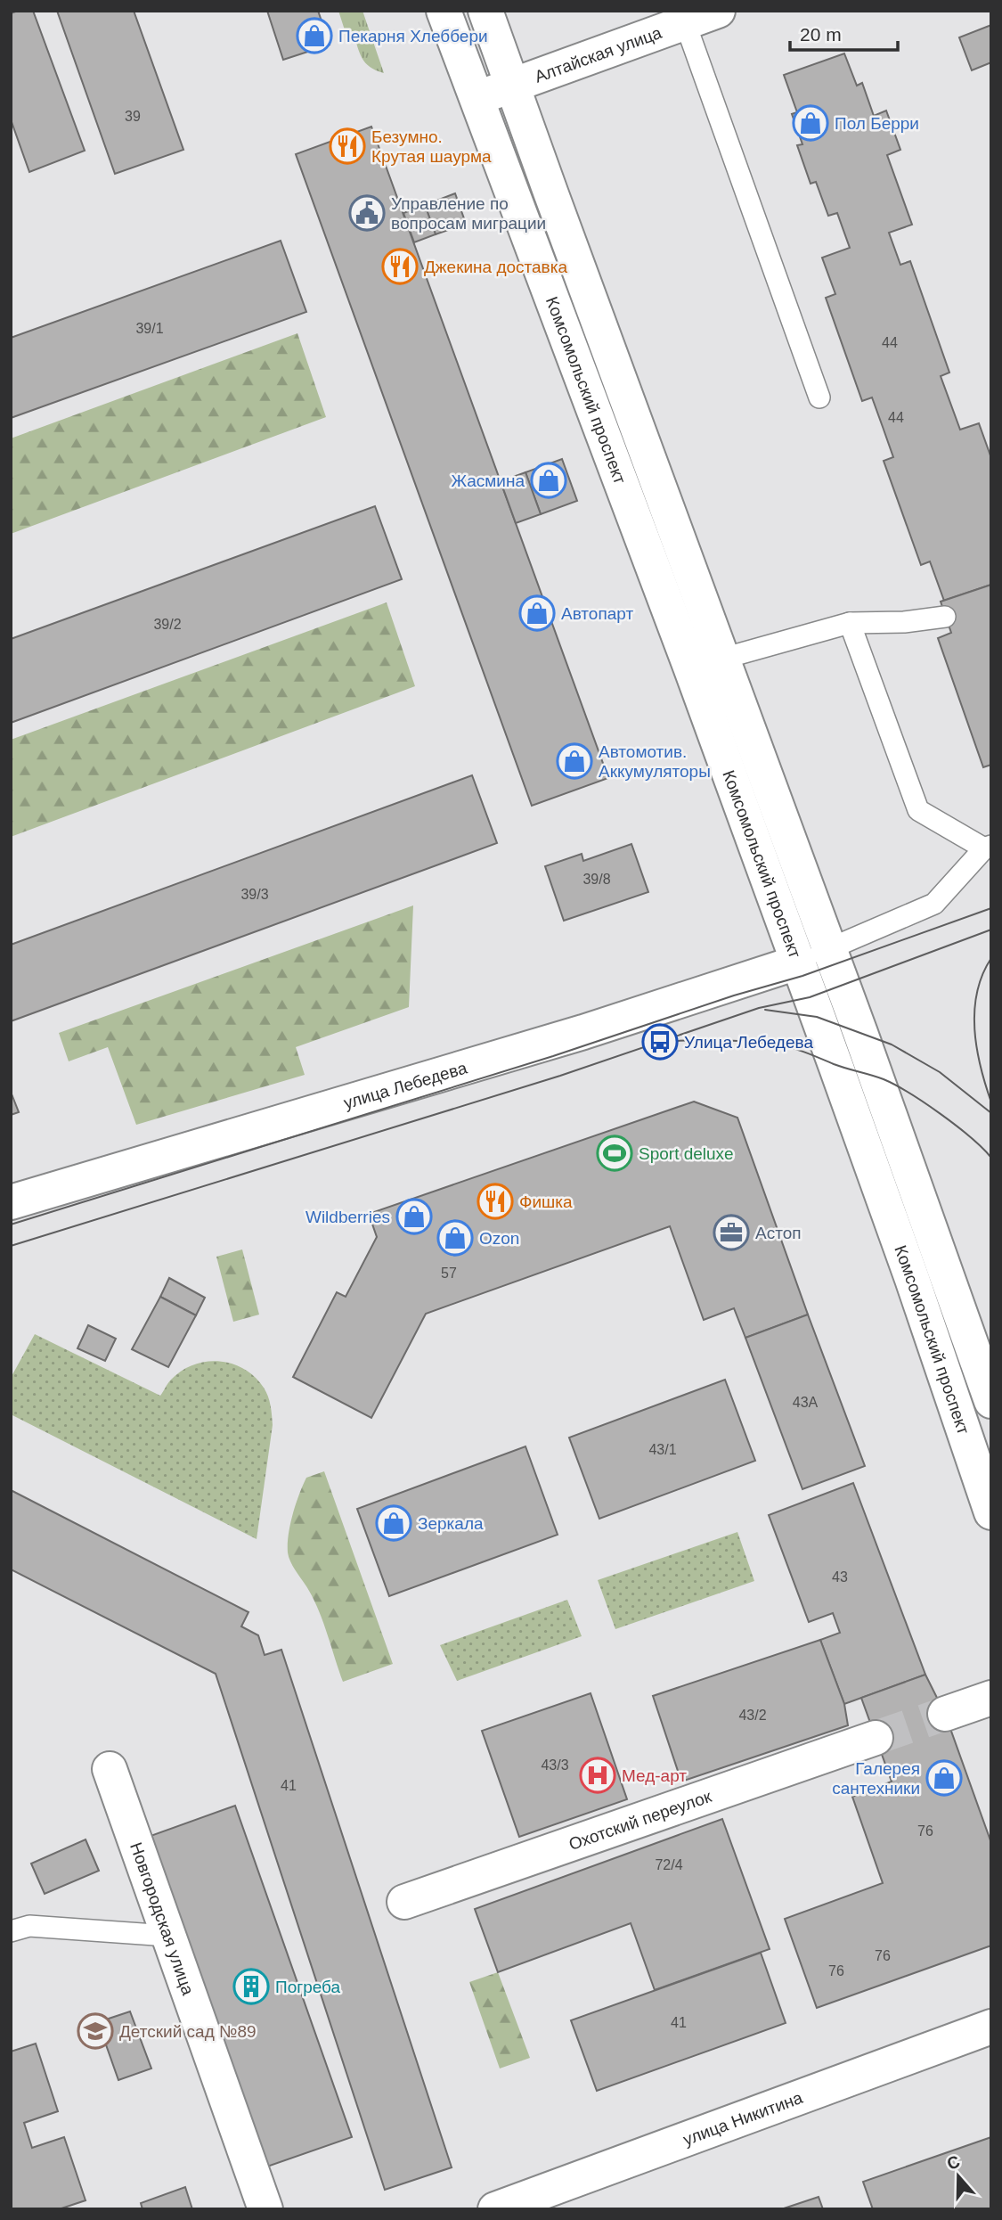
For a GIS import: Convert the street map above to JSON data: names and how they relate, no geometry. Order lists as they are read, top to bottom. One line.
{"streets":{"main road":["Алтайская улица","Комсомольский проспект","улица Лебедева","Охотский переулок","Новгородская улица","улица Никитина"]},"crossings":[["Алтайская улица","Комсомольский проспект"],["Комсомольский проспект","улица Лебедева"]],"places":{"shop":["Пекарня Хлеббери","Пол Берри","Жасмина","Автопарт","Автомотив. Аккумуляторы","Wildberries","Ozon","Зеркала","Галерея сантехники"],"restaurant":["Безумно. Крутая шаурма","Джекина доставка","Фишка"],"public building":["Управление по вопросам миграции"],"bus stop":["Улица Лебедева"],"sports":["Sport deluxe"],"office":["Астоп"],"hospital":["Мед-арт"],"building":["Погреба"],"school or university":["Детский сад №89"]},"house_numbers":["39","39/1","44","44","39/2","39/8","39/3","57","43А","43/1","43","43/2","43/3","41","76","72/4","76","76","41"],"scale_bar":"20 m","north":"top"}
